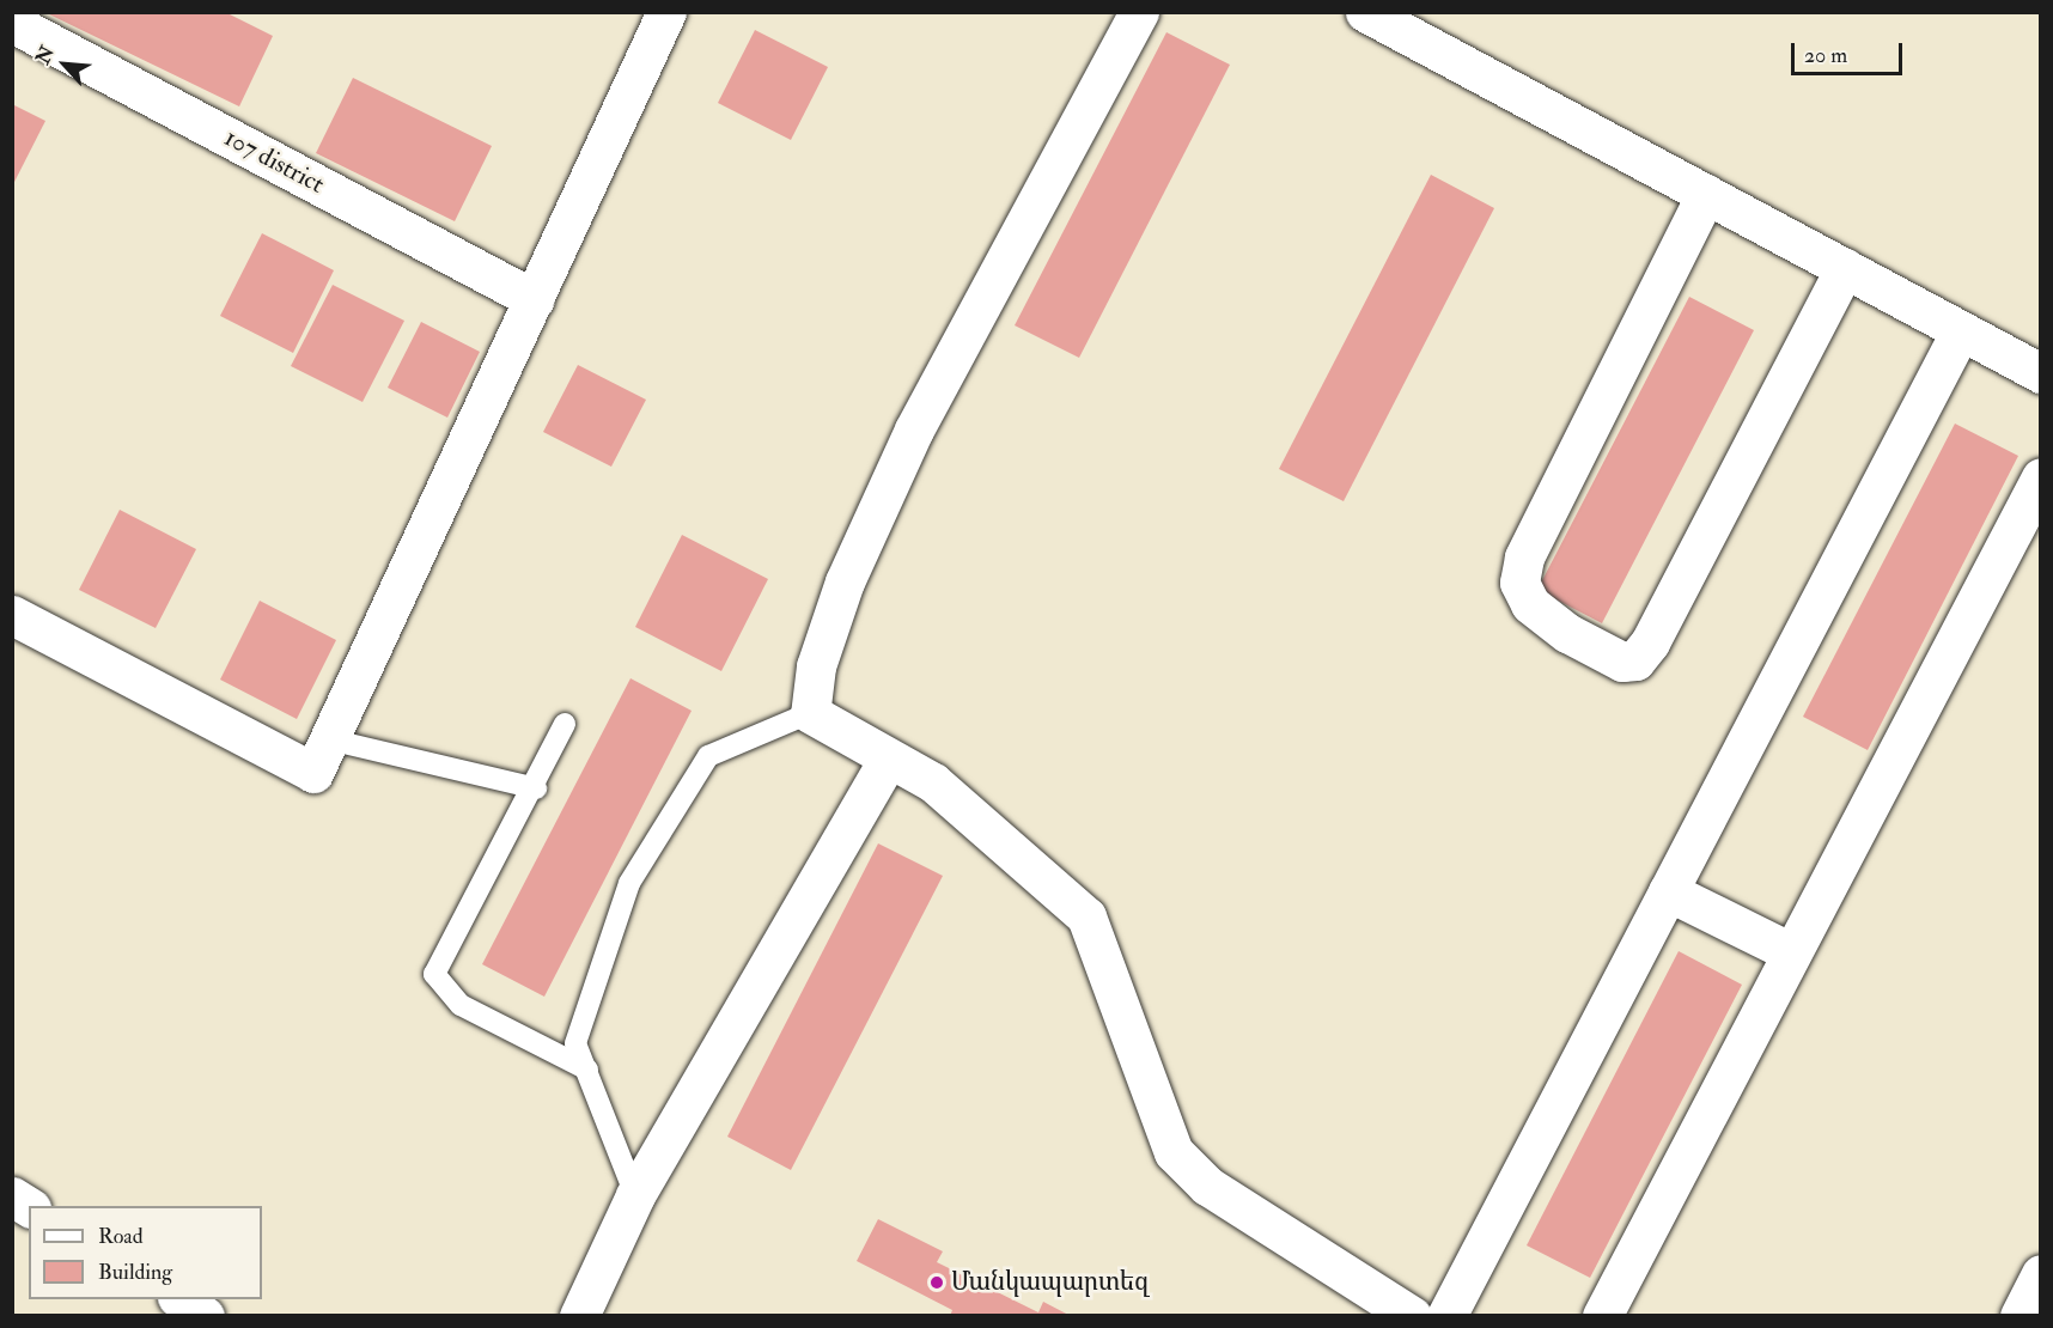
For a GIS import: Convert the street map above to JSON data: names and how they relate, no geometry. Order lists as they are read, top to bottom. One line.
{"streets":{"street":["107 district"]},"places":["Մանկապարտեզ"],"legend":["Road","Building"],"scale_bar":"20 m","north":"top left"}
